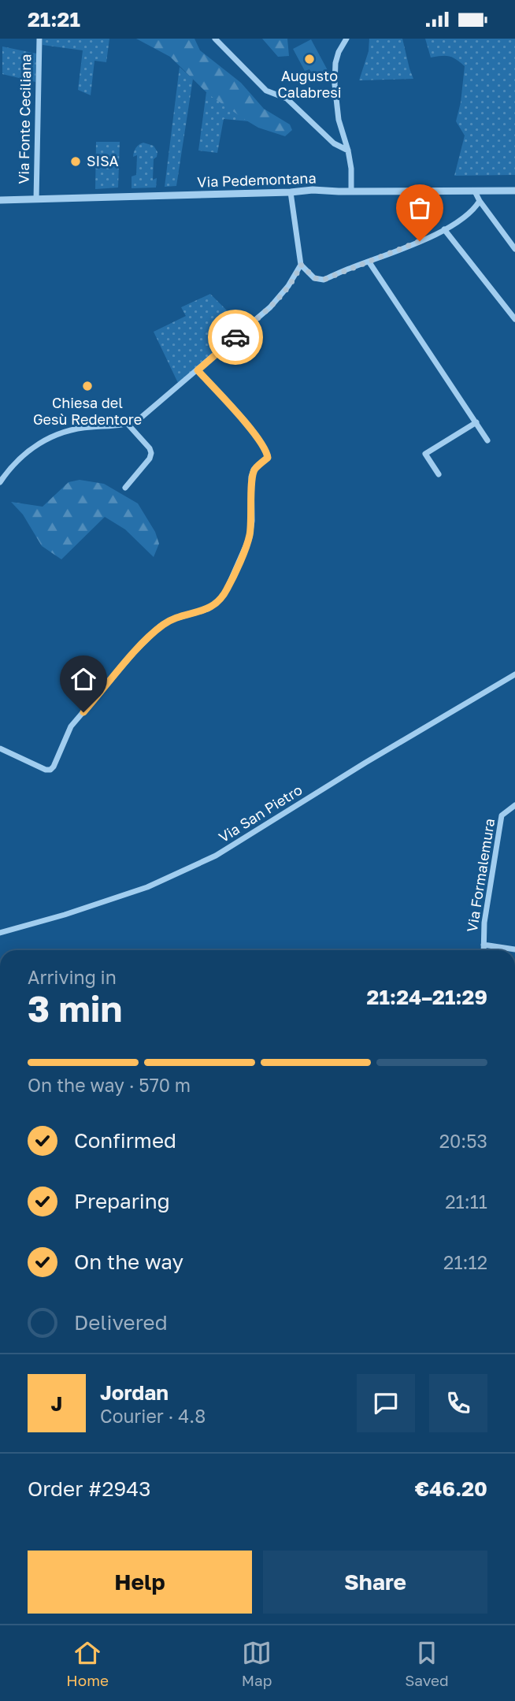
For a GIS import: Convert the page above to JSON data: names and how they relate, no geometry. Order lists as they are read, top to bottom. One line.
{"streets":{"street":["Via Fonte Ceciliana","Via Pedemontana","Via San Pietro","Via Formalemura"]},"crossings":[["Via Fonte Ceciliana","Via Pedemontana"]],"places":["Augusto Calabresi","SISA","Chiesa del Gesù Redentore"],"page":{"status":"21:21","heading":["3 min","Arriving in","21:24–21:29"],"panel":["Jordan","Courier · 4.8","Order #2943","€46.20"],"bar":"On the way · 570 m","list":[["Confirmed","20:53"],["Preparing","21:11"],["On the way","21:12"],"Delivered"],"round":"J","buttons":["Help","Share"],"tabs":["Home","Map","Saved"]}}
